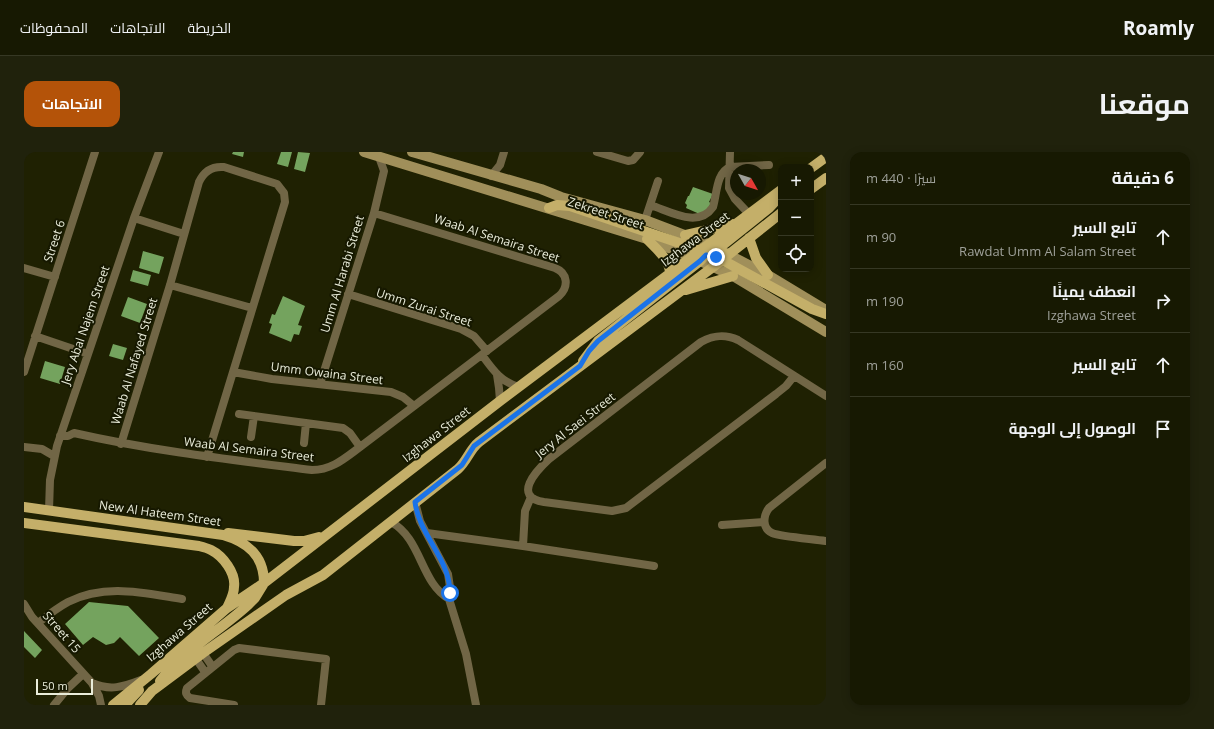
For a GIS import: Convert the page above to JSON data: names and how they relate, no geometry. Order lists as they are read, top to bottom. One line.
{"streets":{"main road":["Zekreet Street","Izghawa Street","New Al Hateem Street"],"street":["Waab Al Semaira Street","Street 6","Umm Al Harabi Street","Umm Zurai Street","Jery Abal Najem Street","Waab Al Nafayed Street","Umm Owaina Street","Jery Al Saei Street","Street 15"]},"crossings":[["Zekreet Street","Izghawa Street"],["Waab Al Semaira Street","Umm Al Harabi Street"],["Waab Al Semaira Street","Umm Zurai Street"],["Waab Al Semaira Street","Jery Abal Najem Street"],["Waab Al Semaira Street","Waab Al Nafayed Street"],["Waab Al Semaira Street","Umm Owaina Street"],["Izghawa Street","New Al Hateem Street"],["Umm Al Harabi Street","Umm Zurai Street"],["Umm Al Harabi Street","Umm Owaina Street"],["Jery Abal Najem Street","New Al Hateem Street"],["Waab Al Nafayed Street","Umm Owaina Street"]],"scale_bar":"50 m","north":"bottom right","page":{"header":"Roamly","nav":["الخريطة","الاتجاهات","المحفوظات"],"title":"موقعنا","buttons":"الاتجاهات","heading":["6 دقيقة","سيرًا · 440 m"],"map_buttons":["+","−"],"list":[["تابع السير","Rawdat Umm Al Salam Street","90 m"],["انعطف يمينًا","Izghawa Street","190 m"],["تابع السير","160 m"],"الوصول إلى الوجهة"],"scale":"50 m"}}
